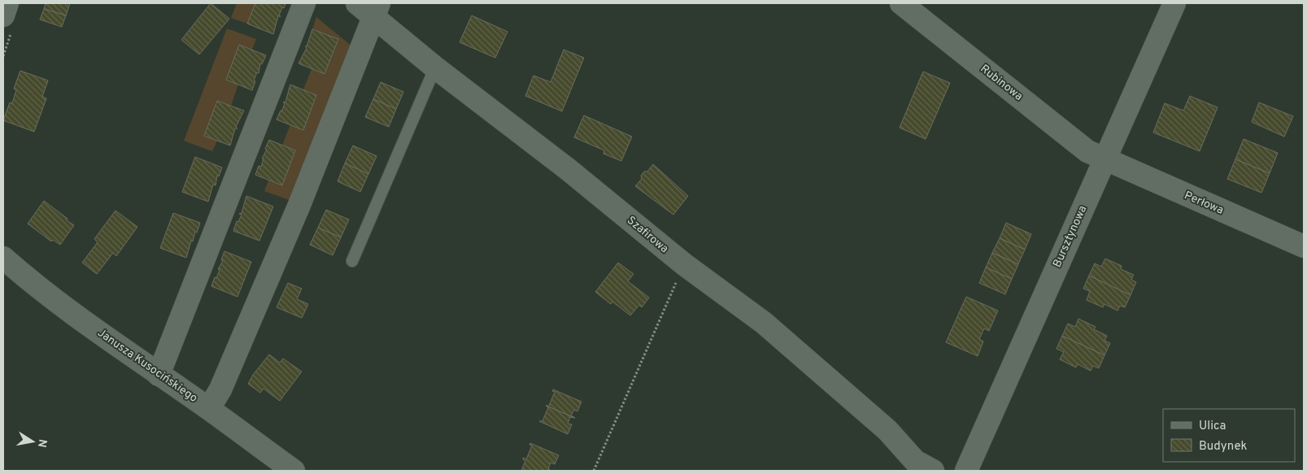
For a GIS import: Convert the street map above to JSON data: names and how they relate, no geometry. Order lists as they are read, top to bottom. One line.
{"streets":{"street":["Rubinowa","Perłowa","Szafirowa","Bursztynowa","Janusza Kusocińskiego"]},"crossings":[["Rubinowa","Perłowa"],["Rubinowa","Bursztynowa"],["Perłowa","Bursztynowa"]],"legend":["Ulica","Budynek"],"north":"right"}
